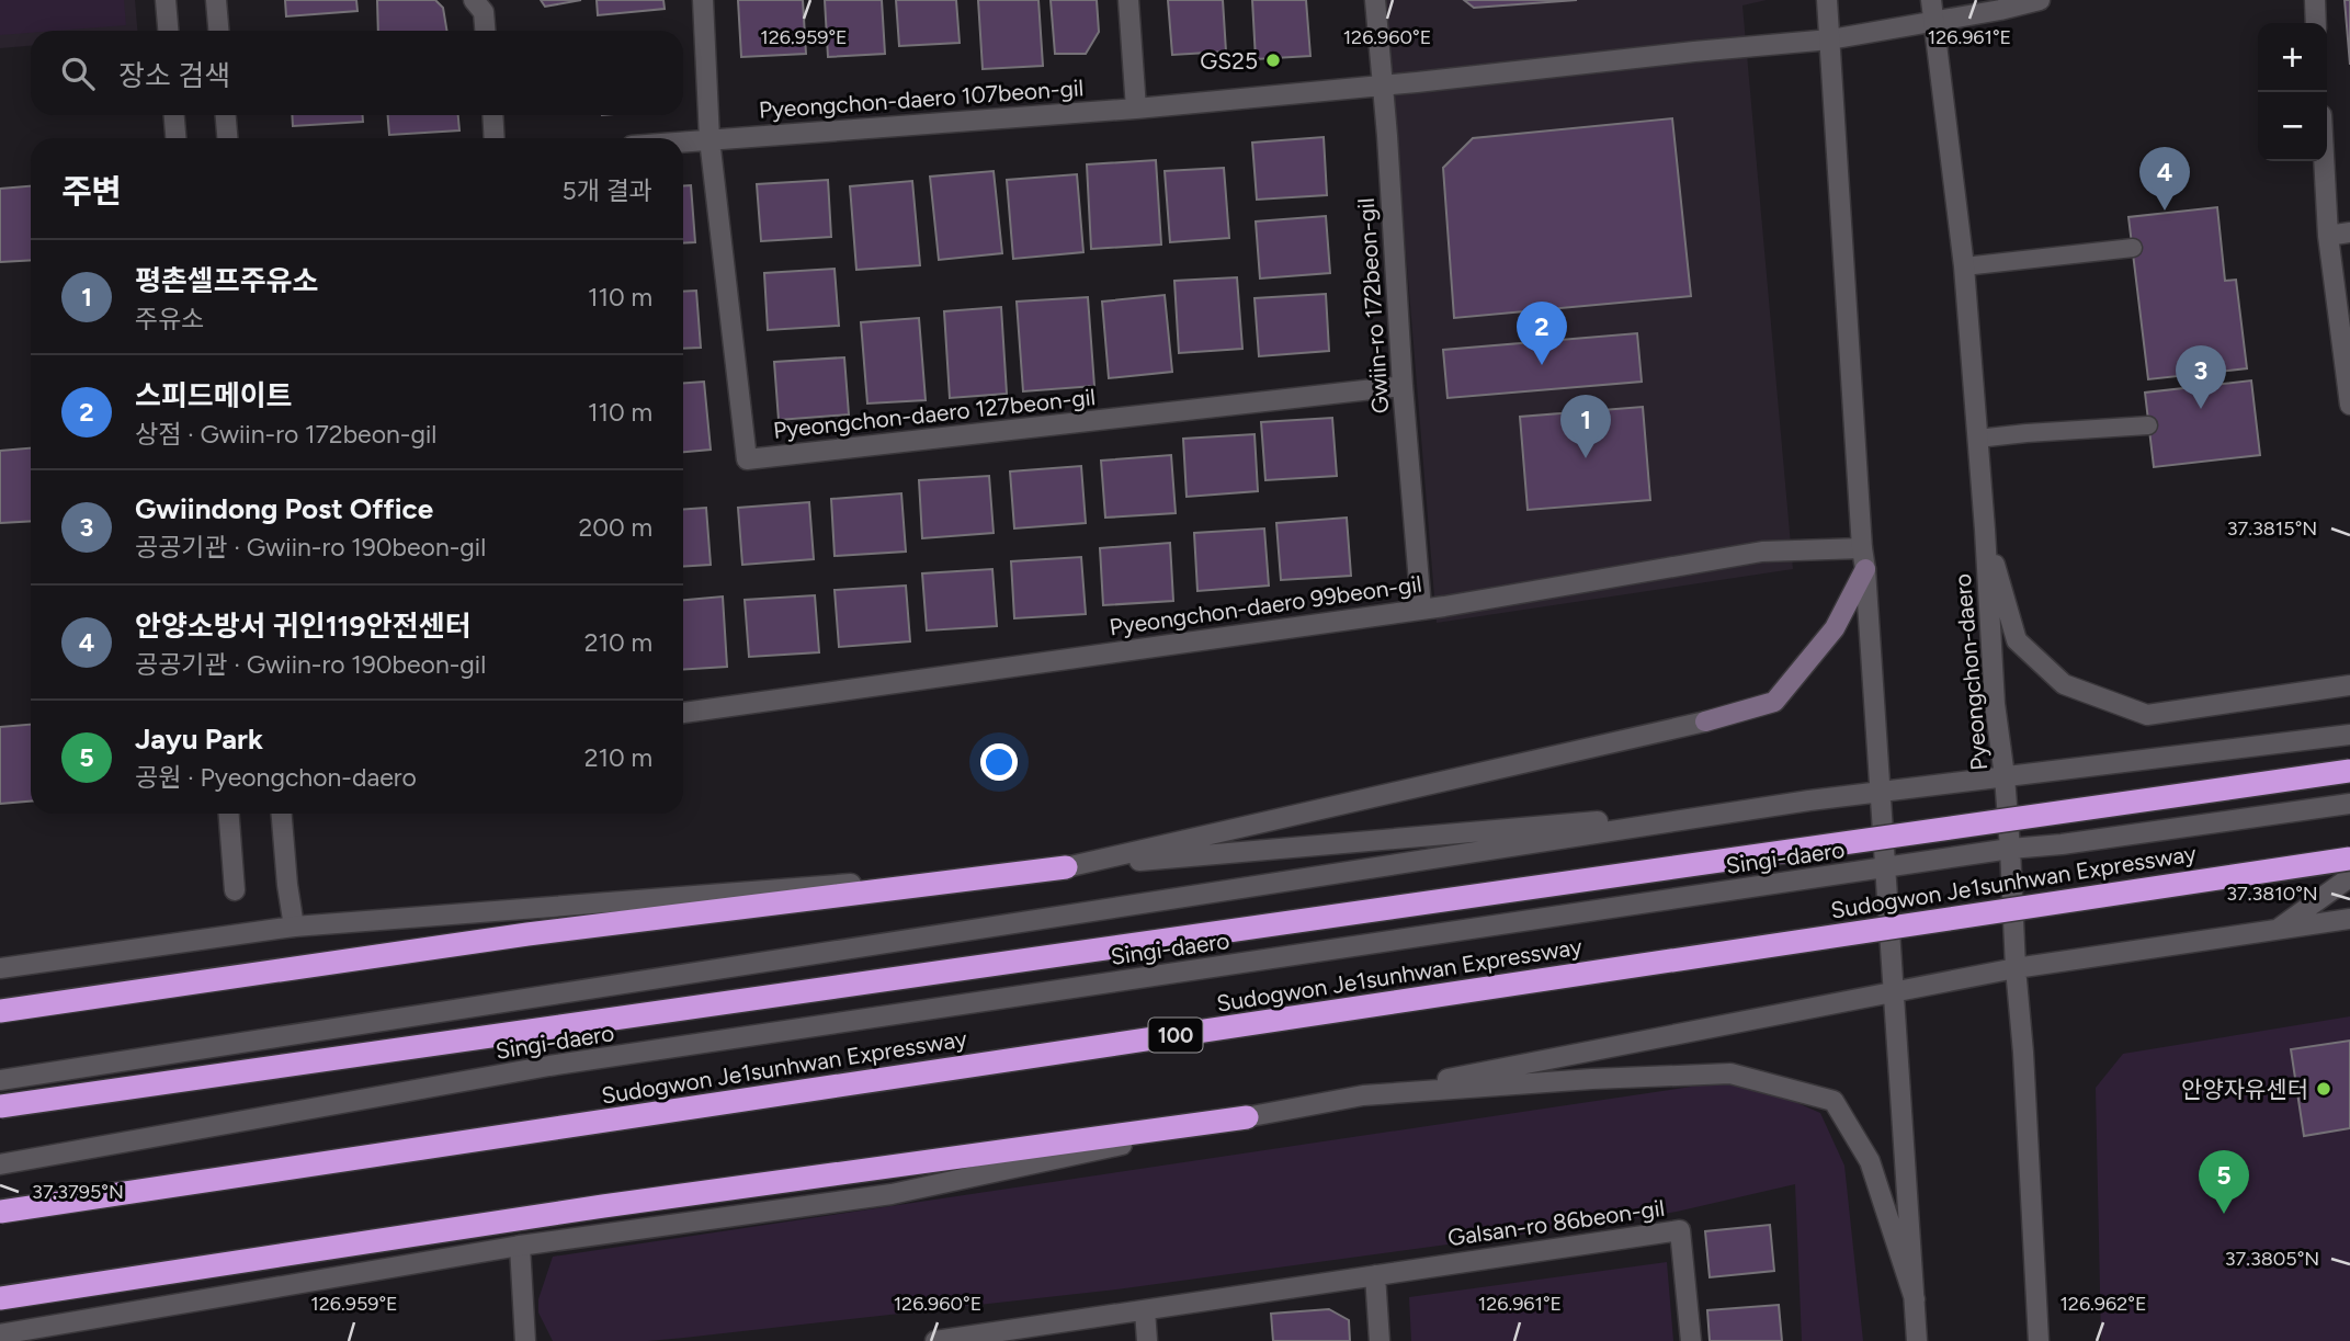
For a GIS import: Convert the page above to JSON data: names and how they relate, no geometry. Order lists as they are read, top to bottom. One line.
{"streets":{"highway":["Sudogwon Je1sunhwan Expressway","100"],"street":["Pyeongchon-daero 107beon-gil","Gwiin-ro 172beon-gil","Pyeongchon-daero 127beon-gil","Pyeongchon-daero 99beon-gil","Pyeongchon-daero","Singi-daero","Galsan-ro 86beon-gil"]},"crossings":[["Pyeongchon-daero 107beon-gil","Gwiin-ro 172beon-gil"],["Pyeongchon-daero 107beon-gil","Pyeongchon-daero 127beon-gil"],["Pyeongchon-daero 107beon-gil","Pyeongchon-daero"],["Gwiin-ro 172beon-gil","Pyeongchon-daero 127beon-gil"],["Gwiin-ro 172beon-gil","Pyeongchon-daero 99beon-gil"],["Pyeongchon-daero","Singi-daero"]],"places":["GS25","안양자유센터"],"page":{"map_buttons":["+","−"],"search":"장소 검색","heading":["주변","5개 결과"],"pins":["4","2","3","1","5"],"list":[{"mark":"1","name":"평촌셀프주유소","note":"주유소","value":"110 m"},{"mark":"2","name":"스피드메이트","note":"상점 · Gwiin-ro 172beon-gil","value":"110 m"},{"mark":"3","name":"Gwiindong Post Office","note":"공공기관 · Gwiin-ro 190beon-gil","value":"200 m"},{"mark":"4","name":"안양소방서 귀인119안전센터","note":"공공기관 · Gwiin-ro 190beon-gil","value":"210 m"},{"mark":"5","name":"Jayu Park","note":"공원 · Pyeongchon-daero","value":"210 m"}]},"coordinates":["126.959°E","126.960°E","126.961°E","37.3815°N","37.3810°N","37.3795°N","37.3805°N","126.962°E"]}
